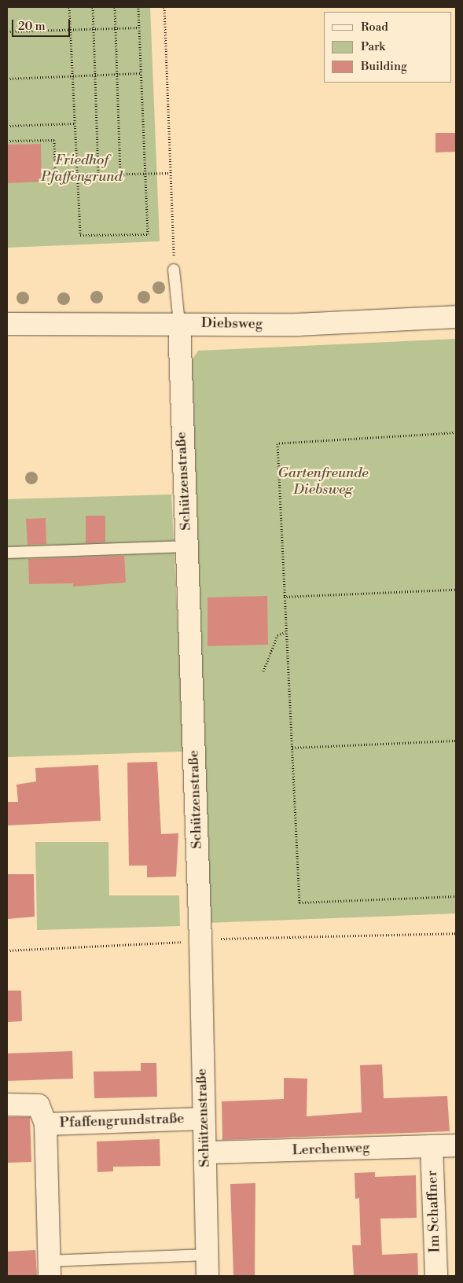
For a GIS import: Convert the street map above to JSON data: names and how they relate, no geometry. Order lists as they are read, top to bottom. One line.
{"streets":{"street":["Diebsweg","Schützenstraße","Pfaffengrundstraße","Lerchenweg","Im Schaffner"]},"crossings":[["Diebsweg","Schützenstraße"],["Schützenstraße","Pfaffengrundstraße"],["Schützenstraße","Lerchenweg"],["Lerchenweg","Im Schaffner"]],"parks":["Friedhof Pfaffengrund","Gartenfreunde Diebsweg"],"legend":["Road","Park","Building"],"scale_bar":"20 m"}
